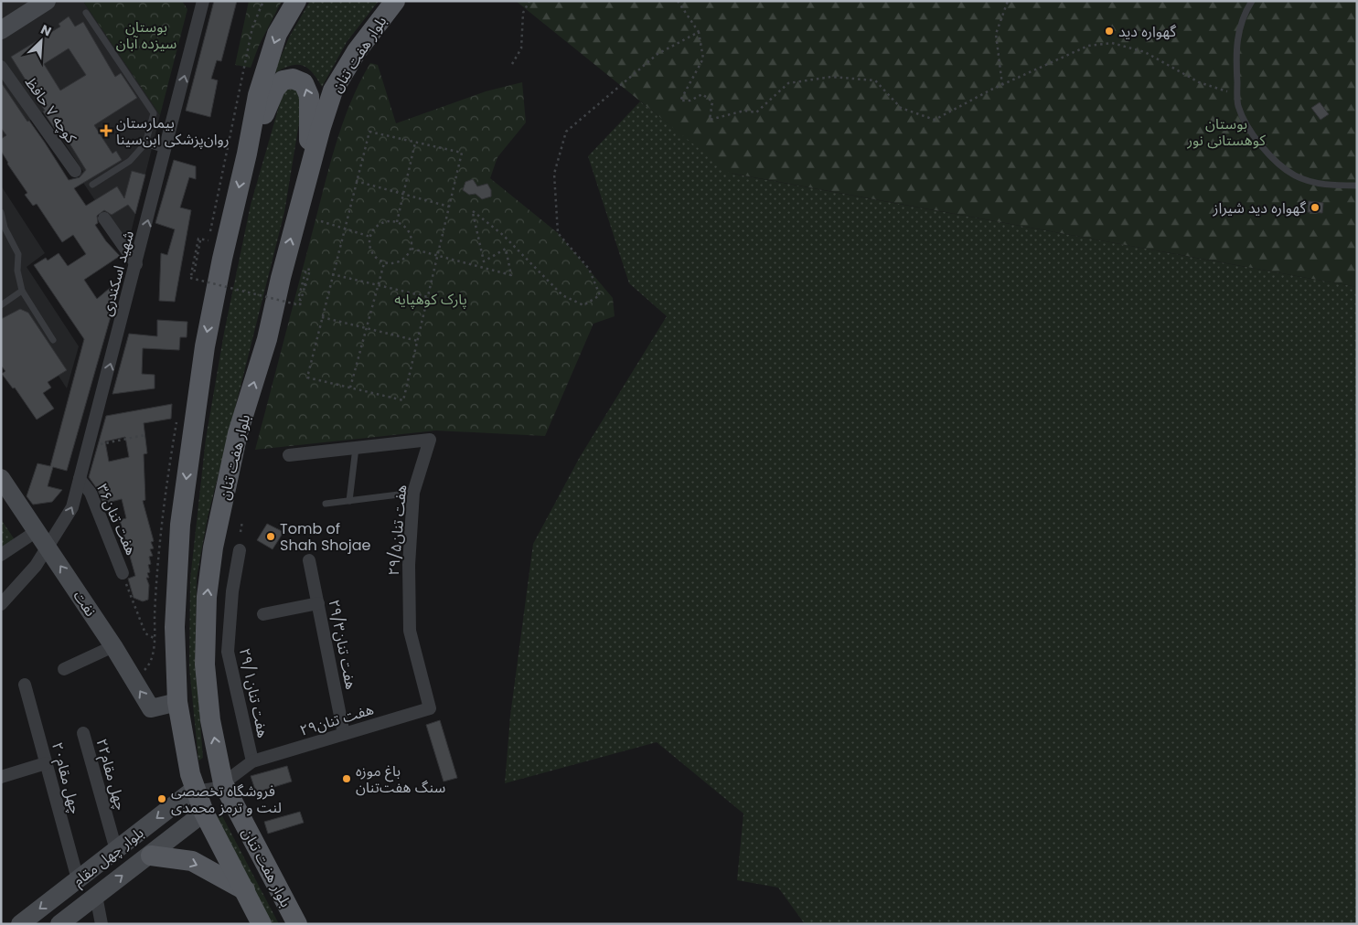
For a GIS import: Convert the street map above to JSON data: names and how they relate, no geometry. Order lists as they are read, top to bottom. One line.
{"streets":{"main road":["بلوار هفت تنان","نفت","بلوار چهل مقام"],"street":["کوچه ۷ حافظ","شهید اسکندری","هفت تنان۳۶","۲۹/۵هفت تنان","۲۹/۳هفت تنان","۲۹/۱هفت تنان","هفت تنان۲۹","چهل مقام۲۲","چهل مقام۲۰"]},"crossings":[["بلوار هفت تنان","نفت"],["بلوار هفت تنان","بلوار چهل مقام"],["شهید اسکندری","هفت تنان۳۶"],["شهید اسکندری","نفت"],["۲۹/۵هفت تنان","هفت تنان۲۹"],["۲۹/۳هفت تنان","هفت تنان۲۹"],["۲۹/۱هفت تنان","هفت تنان۲۹"],["چهل مقام۲۲","بلوار چهل مقام"],["چهل مقام۲۰","بلوار چهل مقام"]],"one_way":["شهید اسکندری","نفت"],"parks":["بوستان سیزده آبان","بوستان کوهستانی نور","پارک کوهپایه"],"places":{"other":["گهواره دید","گهواره دید شیراز","Tomb of Shah Shojae","باغ‌ موزه سنگ هفت‌تنان","فروشگاه تخصصی لنت و ترمز محمدی"],"health":["بیمارستان روان‌پزشکی ابن‌سینا"]},"north":"top right"}
